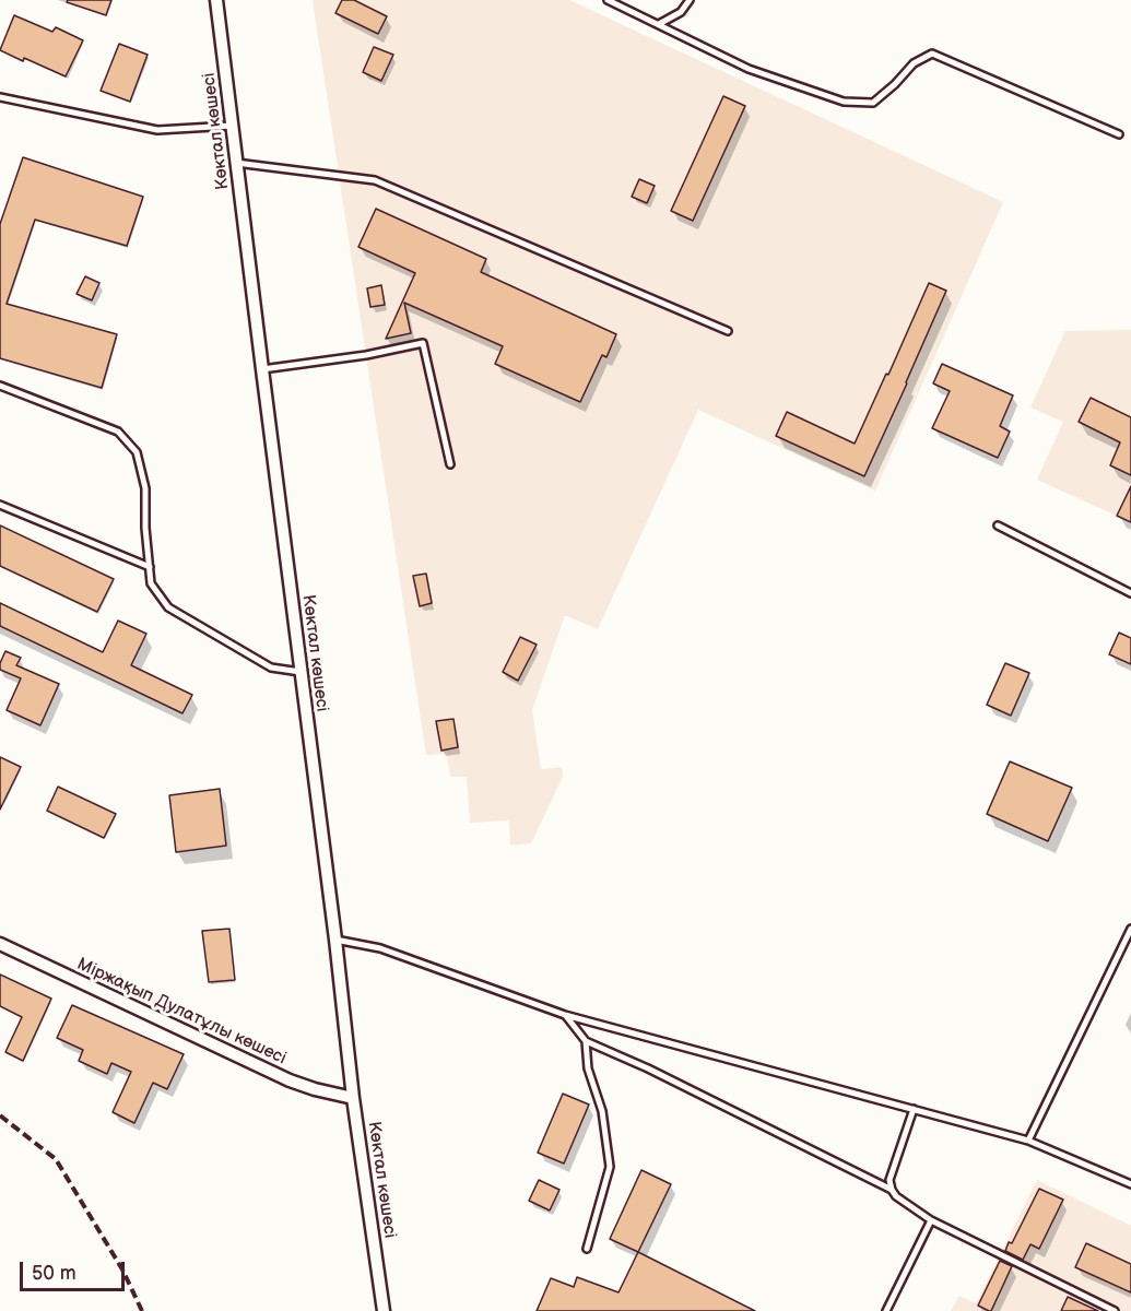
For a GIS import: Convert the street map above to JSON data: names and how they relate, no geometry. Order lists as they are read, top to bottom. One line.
{"streets":{"street":["Көктал көшесі","Міржақып Дулатұлы көшесі"]},"crossings":[["Көктал көшесі","Міржақып Дулатұлы көшесі"]],"scale_bar":"50 m"}
